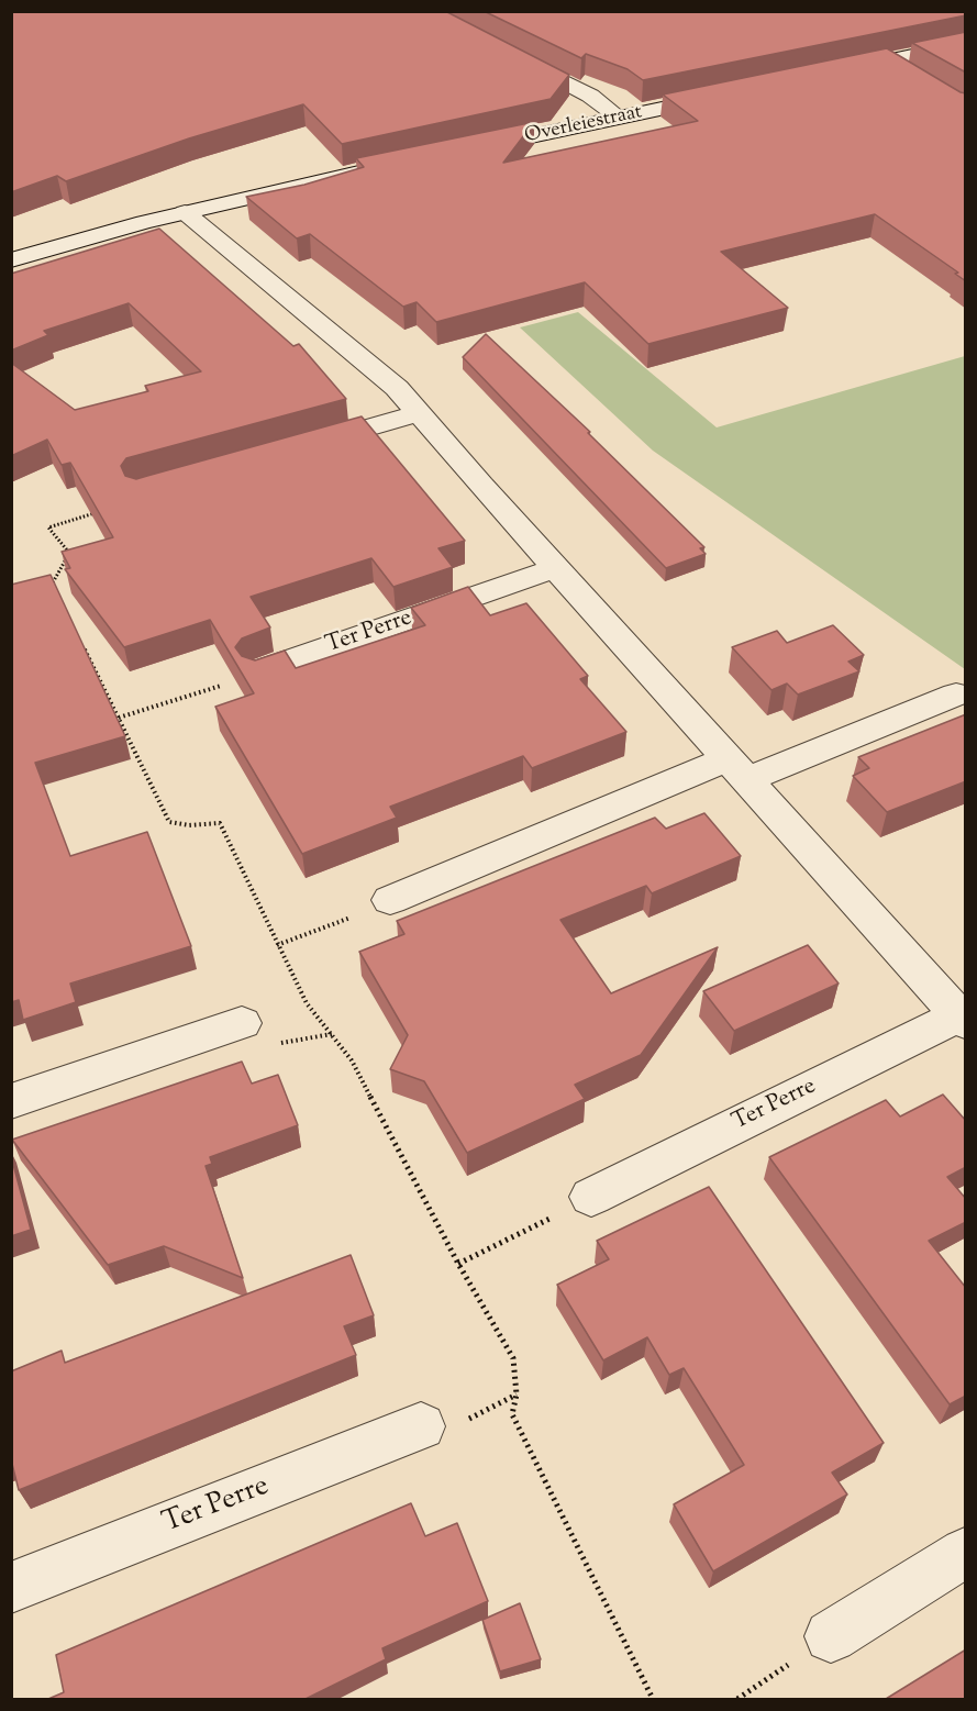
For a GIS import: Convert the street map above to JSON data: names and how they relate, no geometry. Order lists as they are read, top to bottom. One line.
{"streets":{"street":["Overleiestraat","Ter Perre"]}}
